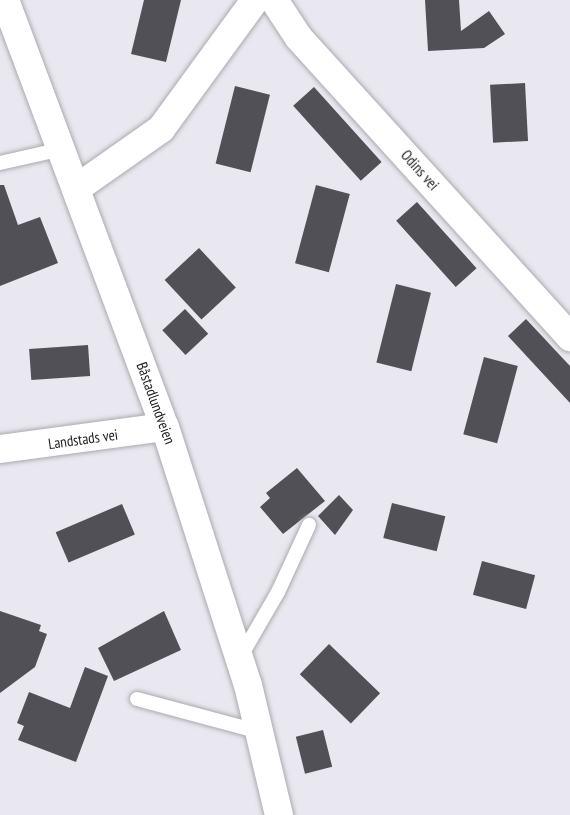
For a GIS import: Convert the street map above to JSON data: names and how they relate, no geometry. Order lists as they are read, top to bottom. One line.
{"streets":{"street":["Odins vei","Båstadlundveien","Landstads vei"]},"crossings":[["Båstadlundveien","Landstads vei"]]}
